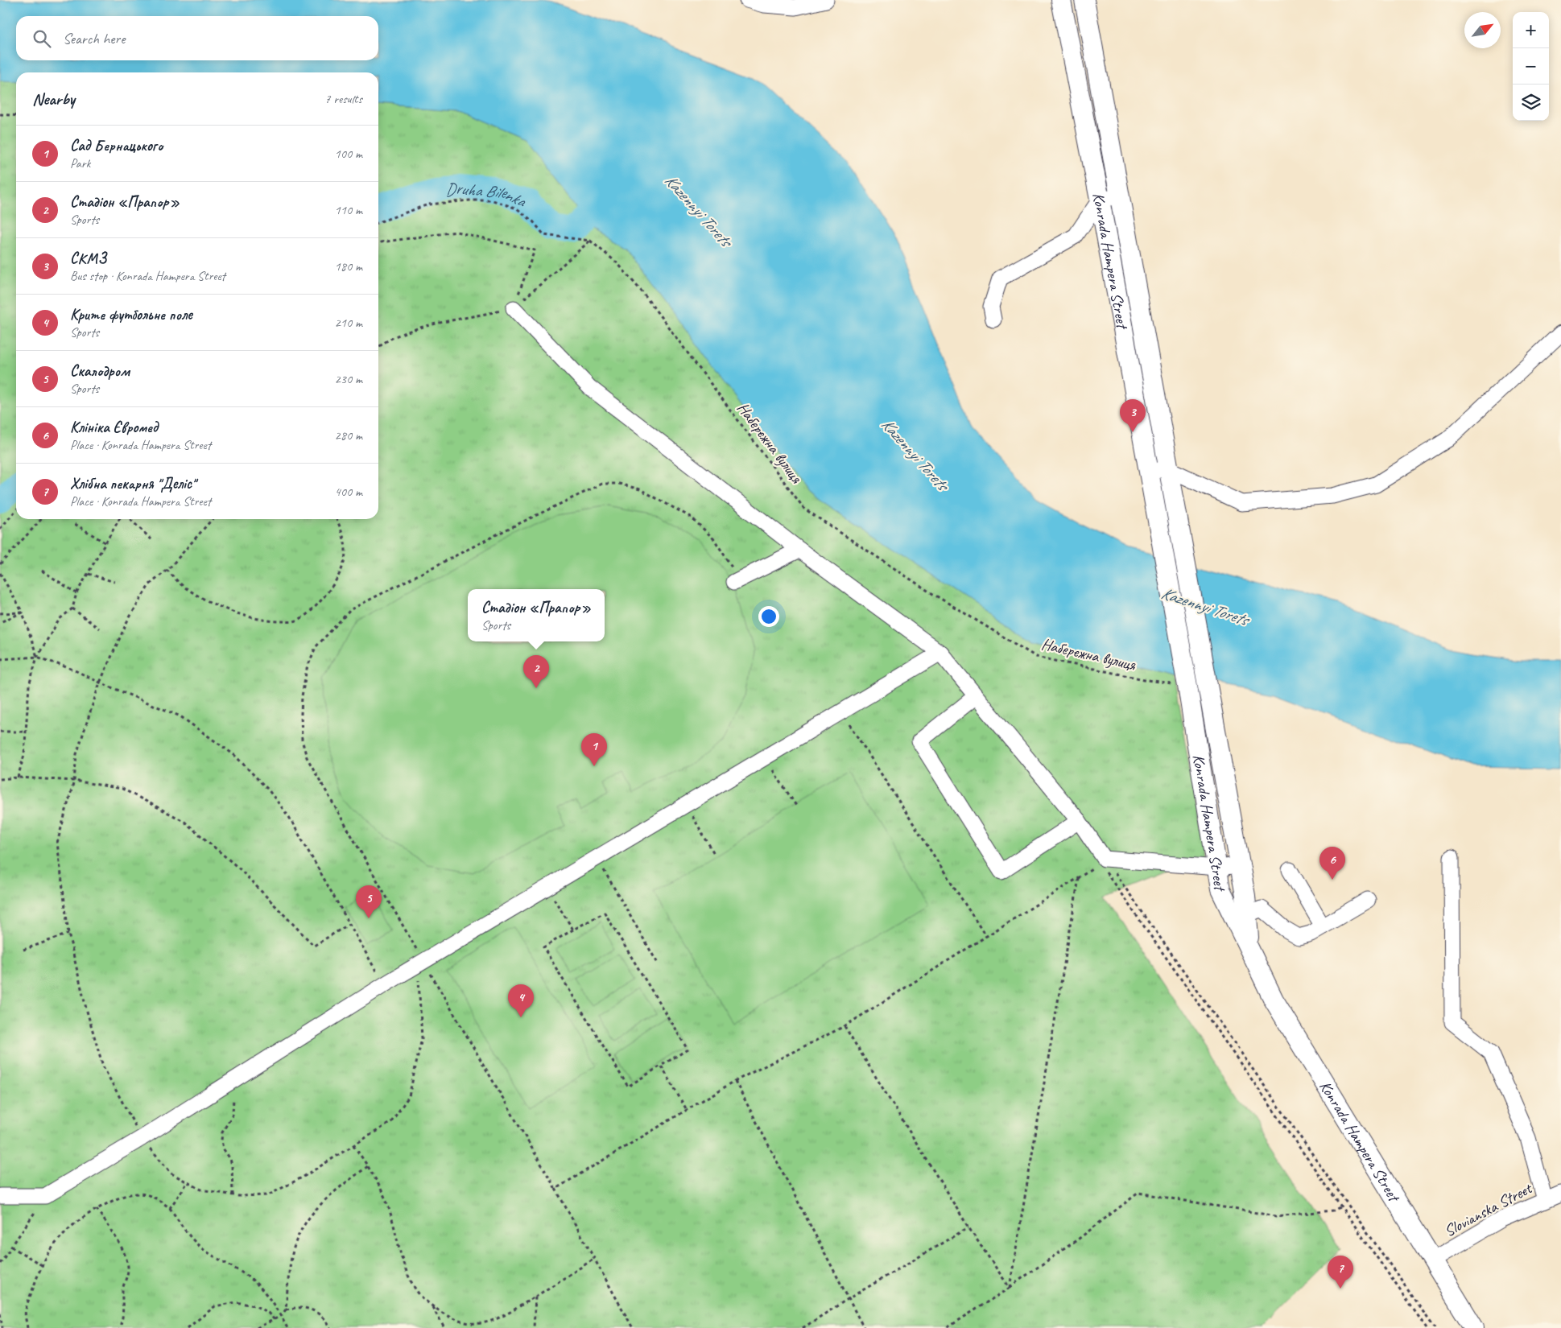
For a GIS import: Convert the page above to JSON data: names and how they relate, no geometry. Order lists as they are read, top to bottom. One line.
{"streets":{"main road":["Konrada Hampera Street"],"street":["Slovianska Street"],"path":["Набережна вулиця"]},"crossings":[["Konrada Hampera Street","Набережна вулиця"],["Konrada Hampera Street","Slovianska Street"]],"water":["Druha Bilenka","Kazennyi Torets"],"north":"top right","page":{"map_buttons":["+","−"],"search":"Search here","heading":["Nearby","7 results"],"list":[{"mark":"1","name":"Сад Бернацького","note":"Park","value":"100 m"},{"mark":"2","name":"Стадіон «Прапор»","note":"Sports","value":"110 m"},{"mark":"3","name":"СКМЗ","note":"Bus stop · Konrada Hampera Street","value":"180 m"},{"mark":"4","name":"Крите футбольне поле","note":"Sports","value":"210 m"},{"mark":"5","name":"Скалодром","note":"Sports","value":"230 m"},{"mark":"6","name":"Клініка Євромед","note":"Place · Konrada Hampera Street","value":"280 m"},{"mark":"7","name":"Хлібна пекарня \"Деліс\"","note":"Place · Konrada Hampera Street","value":"400 m"}],"pins":["3","2","1","6","5","4","7"],"popup":["Стадіон «Прапор»","Sports"]}}
